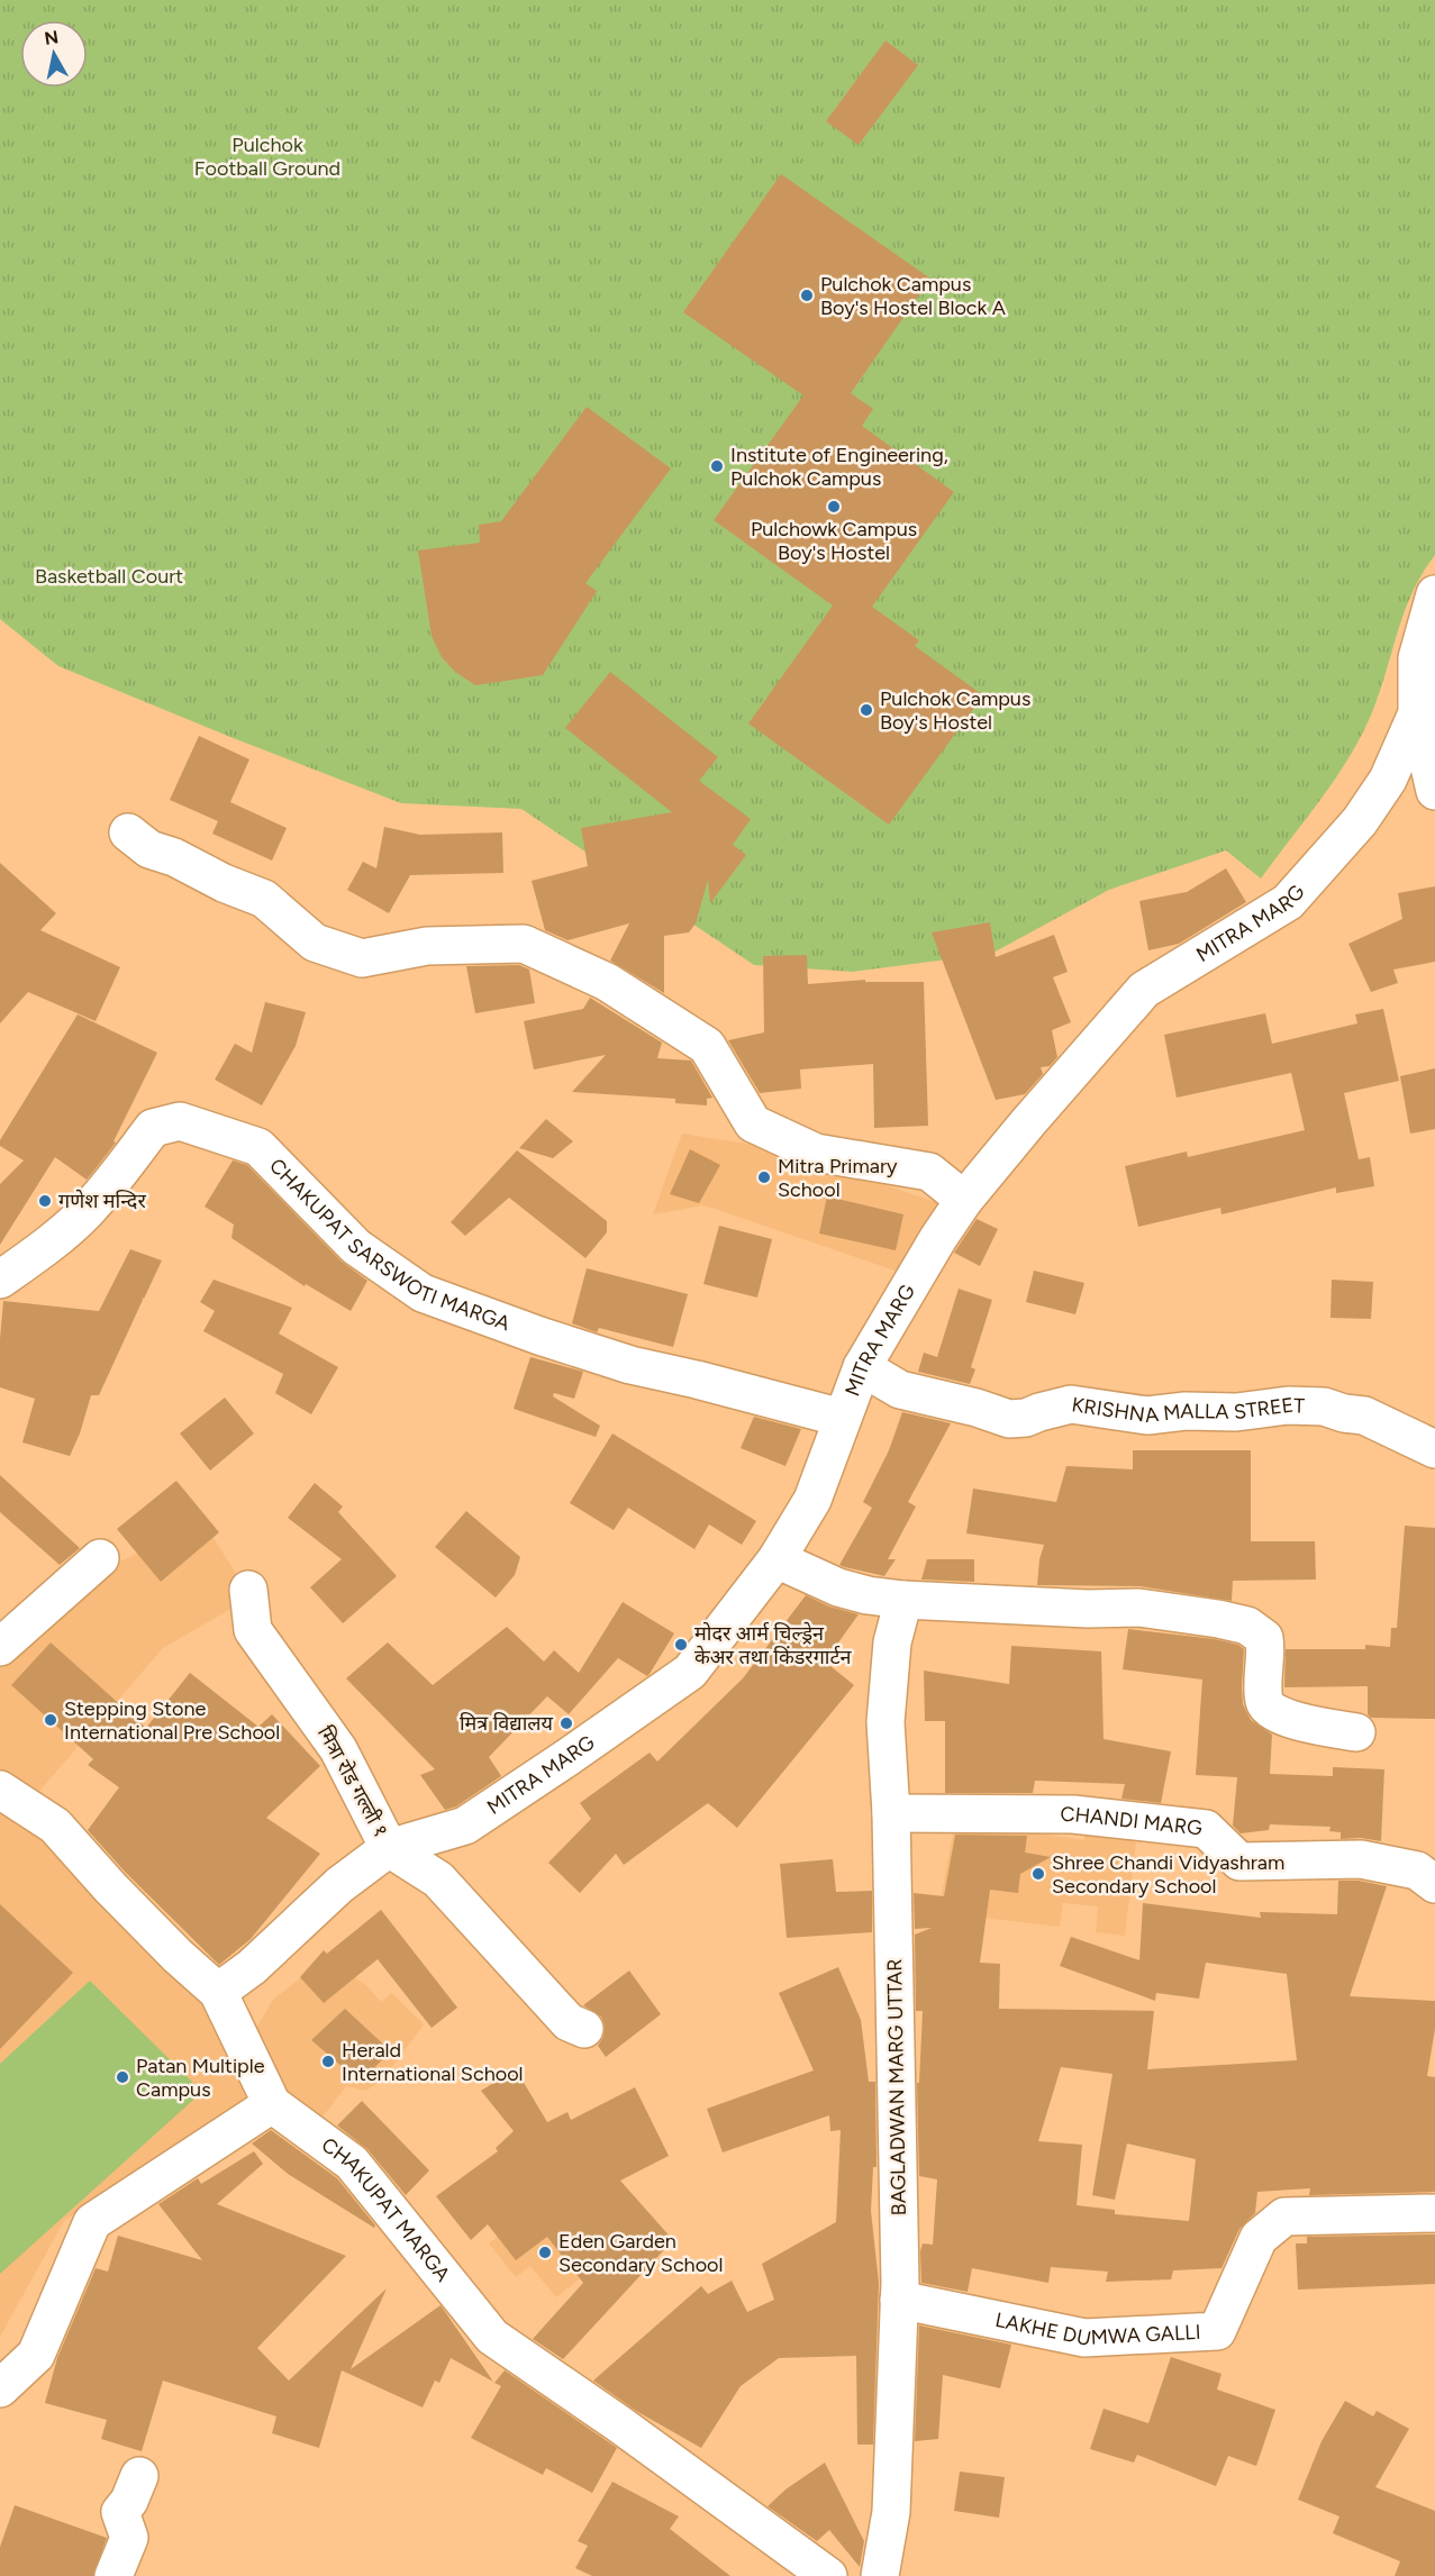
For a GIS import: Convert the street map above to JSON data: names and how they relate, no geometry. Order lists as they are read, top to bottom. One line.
{"streets":{"street":["MITRA MARG","CHAKUPAT SARSWOTI MARGA","KRISHNA MALLA STREET","मित्रा रोड गल्ली १","CHANDI MARG","BAGLADWAN MARG UTTAR","CHAKUPAT MARGA","LAKHE DUMWA GALLI"]},"crossings":[["MITRA MARG","CHAKUPAT SARSWOTI MARGA"],["MITRA MARG","KRISHNA MALLA STREET"],["MITRA MARG","मित्रा रोड गल्ली १"],["MITRA MARG","CHAKUPAT MARGA"],["CHANDI MARG","BAGLADWAN MARG UTTAR"],["BAGLADWAN MARG UTTAR","LAKHE DUMWA GALLI"]],"parks":["Pulchok Football Ground","Basketball Court"],"places":["Pulchok Campus Boy's Hostel Block A","Institute of Engineering, Pulchok Campus","Pulchowk Campus Boy's Hostel","Pulchok Campus Boy's Hostel","Mitra Primary School","गणेश मन्दिर","मोदर आर्म चिल्ड्रेन केअर तथा किंडरगार्टन","Stepping Stone International Pre School","मित्र विद्यालय","Shree Chandi Vidyashram Secondary School","Herald International School","Patan Multiple Campus","Eden Garden Secondary School"],"north":"top"}
